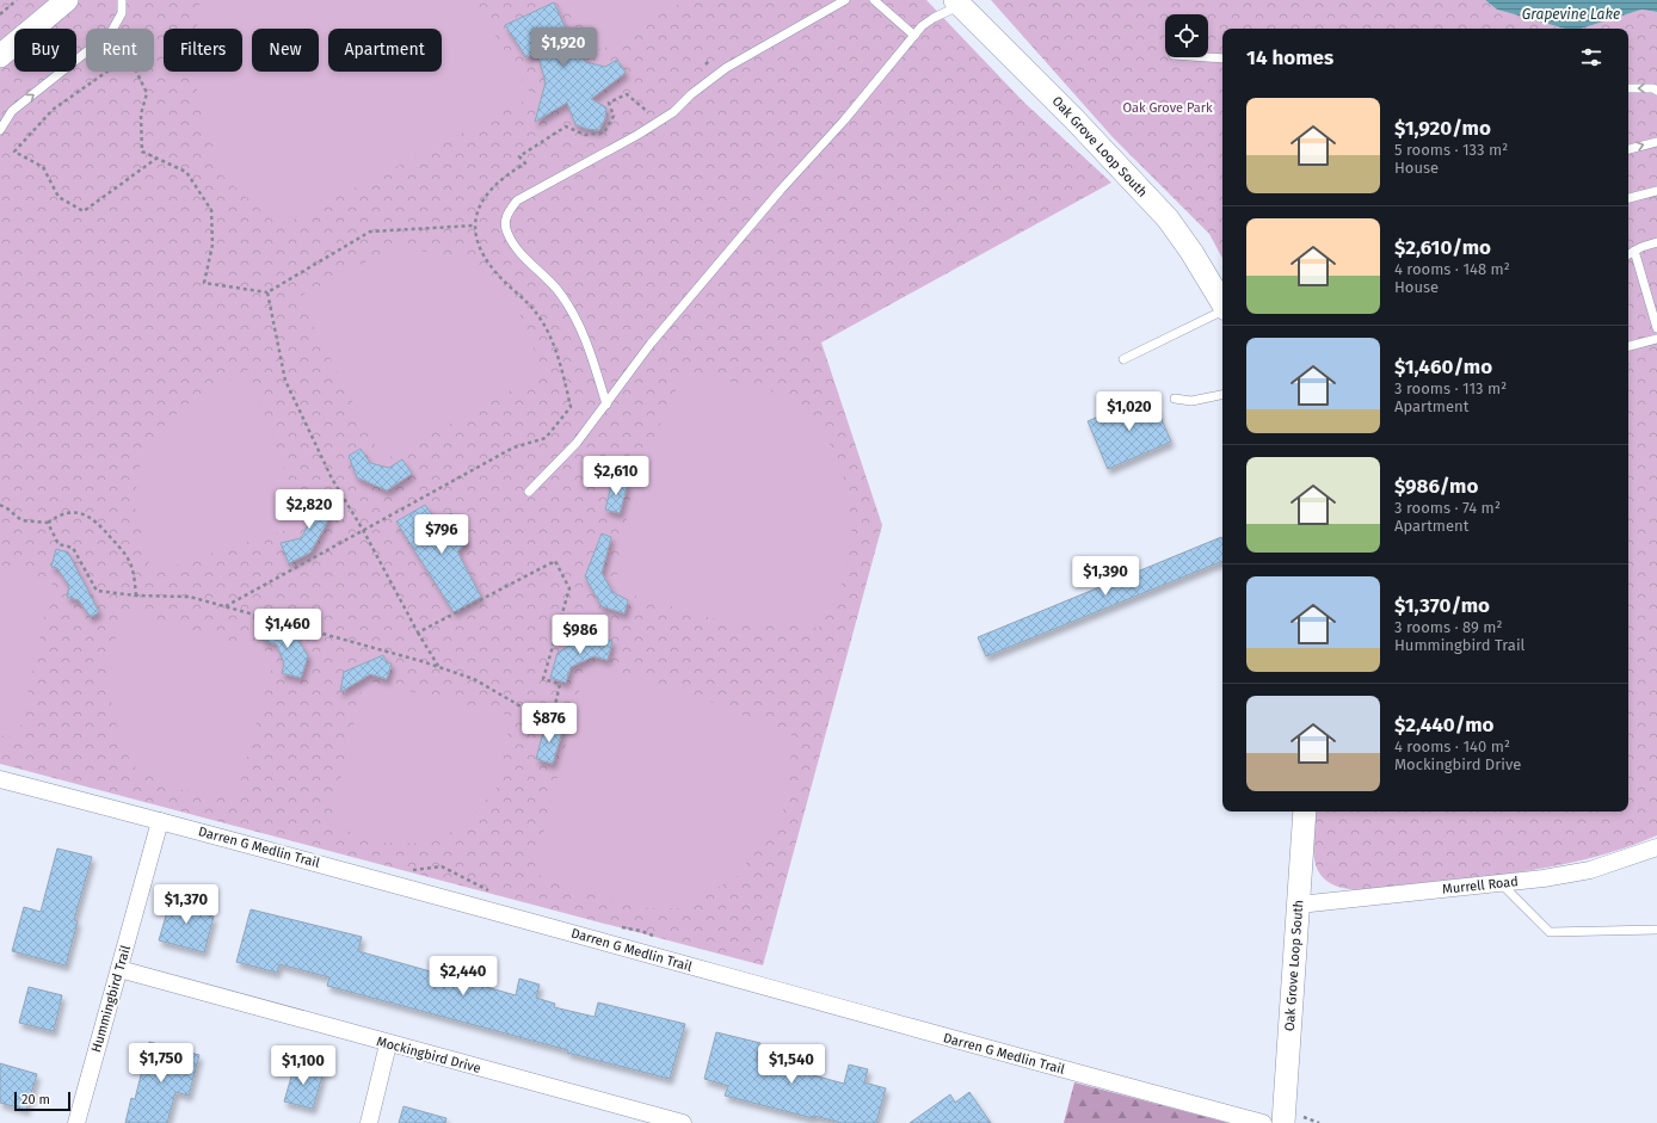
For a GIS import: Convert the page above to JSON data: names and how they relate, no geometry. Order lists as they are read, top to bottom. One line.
{"streets":{"street":["Oak Grove Loop South","Darren G Medlin Trail","Murrell Road","Hummingbird Trail","Mockingbird Drive"]},"crossings":[["Oak Grove Loop South","Murrell Road"],["Darren G Medlin Trail","Hummingbird Trail"],["Hummingbird Trail","Mockingbird Drive"]],"water":["Grapevine Lake"],"parks":["Oak Grove Park"],"scale_bar":"20 m","page":{"price":["$1,920","$1,020","$2,610","$2,820","$796","$1,390","$1,460","$986","$876","$1,370","$2,440","$1,750","$1,540","$1,100"],"chip":["Buy","Rent","Filters","New","Apartment"],"heading":"14 homes","list":[{"name":"$1,920/mo","note":"5 rooms · 133 m² · House"},{"name":"$2,610/mo","note":"4 rooms · 148 m² · House"},{"name":"$1,460/mo","note":"3 rooms · 113 m² · Apartment"},{"name":"$986/mo","note":"3 rooms · 74 m² · Apartment"},{"name":"$1,370/mo","note":"3 rooms · 89 m² · Hummingbird Trail"},{"name":"$2,440/mo","note":"4 rooms · 140 m² · Mockingbird Drive"}],"scale":"20 m"}}
